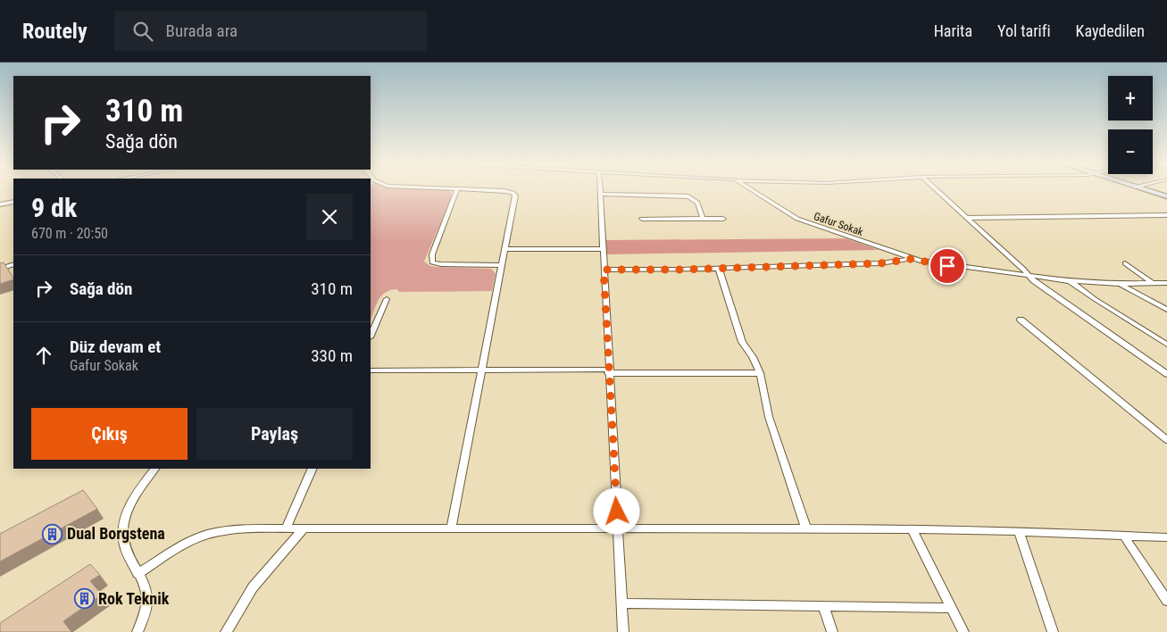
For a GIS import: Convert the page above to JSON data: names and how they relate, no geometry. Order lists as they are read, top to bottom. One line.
{"streets":{"street":["Gafur Sokak"]},"places":{"building":["Dual Borgstena","Rok Teknik"]},"page":{"header":"Routely","search":"Burada ara","nav":["Harita","Yol tarifi","Kaydedilen"],"map_buttons":["+","−"],"turn":["310 m","Sağa dön"],"heading":["9 dk","670 m · 20:50"],"list":[{"name":"Sağa dön","value":"310 m"},{"name":"Düz devam et","note":"Gafur Sokak","value":"330 m"}],"buttons":["Çıkış","Paylaş"]}}
